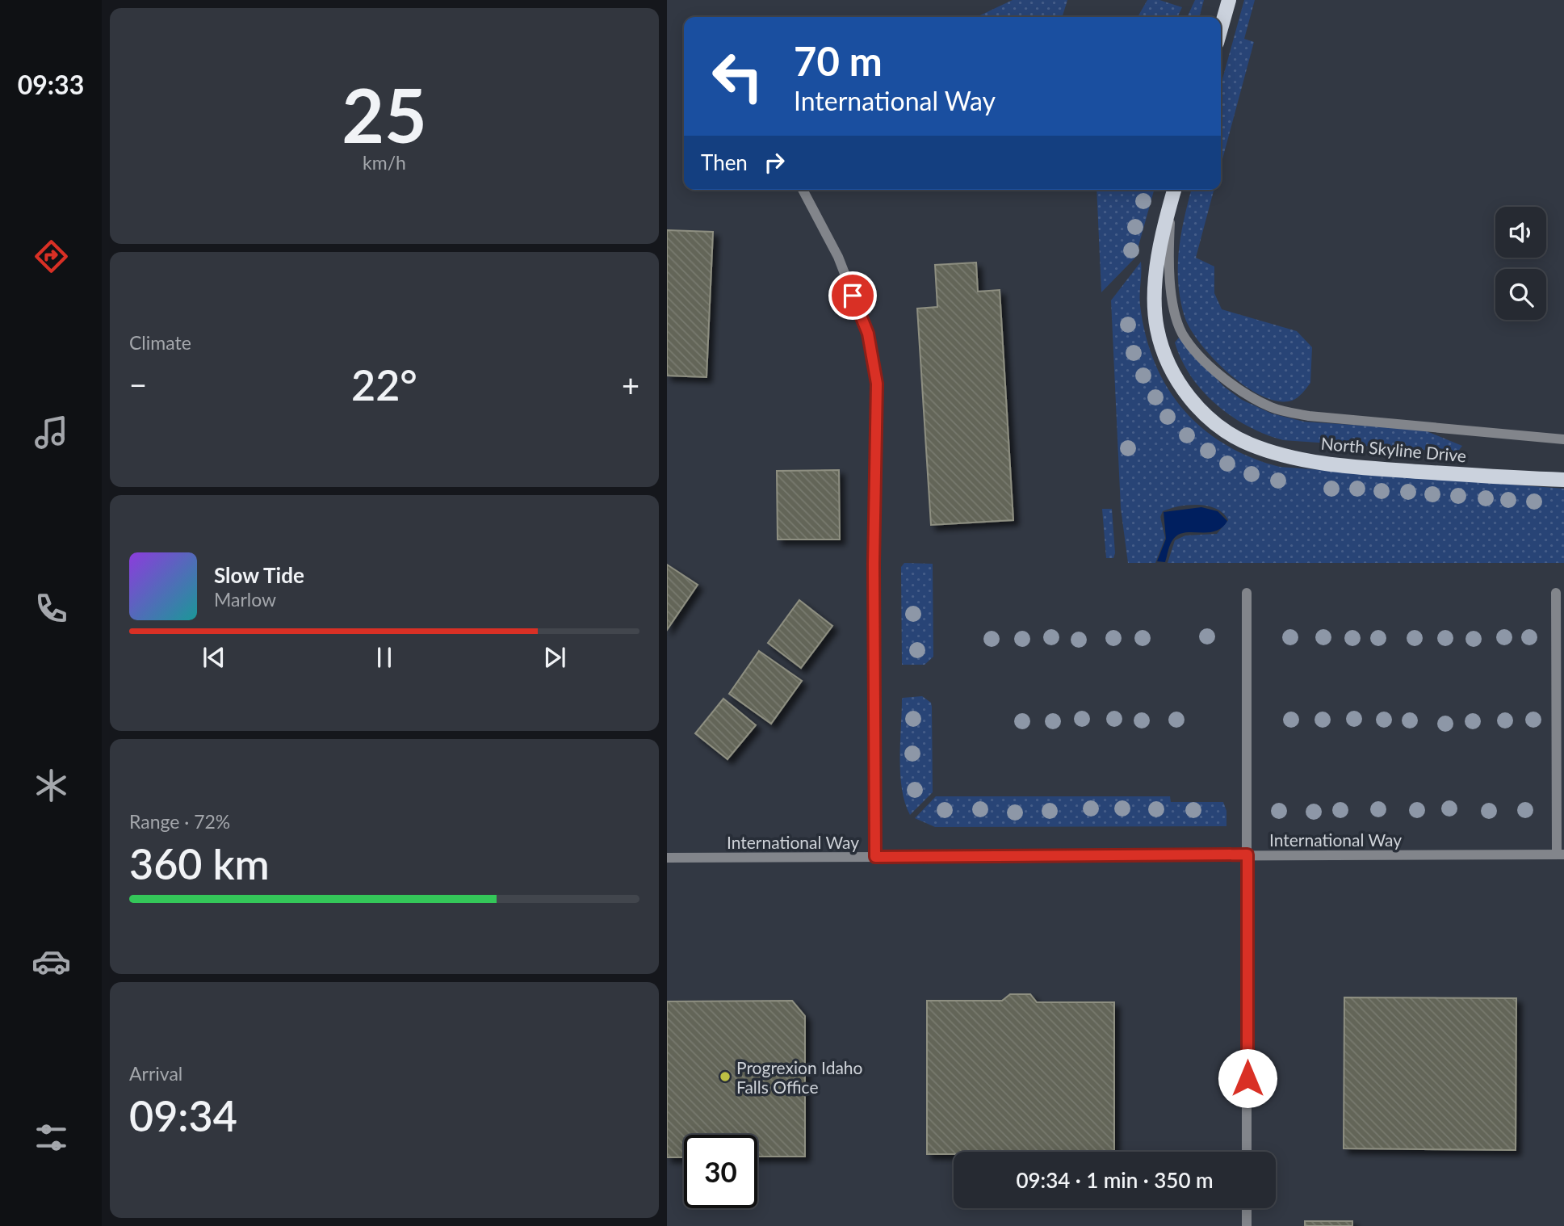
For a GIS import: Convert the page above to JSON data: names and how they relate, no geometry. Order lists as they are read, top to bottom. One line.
{"streets":{"main road":["North Skyline Drive"],"street":["International Way"]},"places":["Progrexion Idaho Falls Office"],"page":{"tabs":"09:33","tile":[["25","km/h"],"Climate",["Range · 72%","360 km"],["Arrival","09:34"]],"turn":["70 m","International Way"],"then":"Then","heat":["−","22°","+"],"song":["Slow Tide","Marlow"],"limit":"30","trip":"09:34 · 1 min · 350 m"}}
